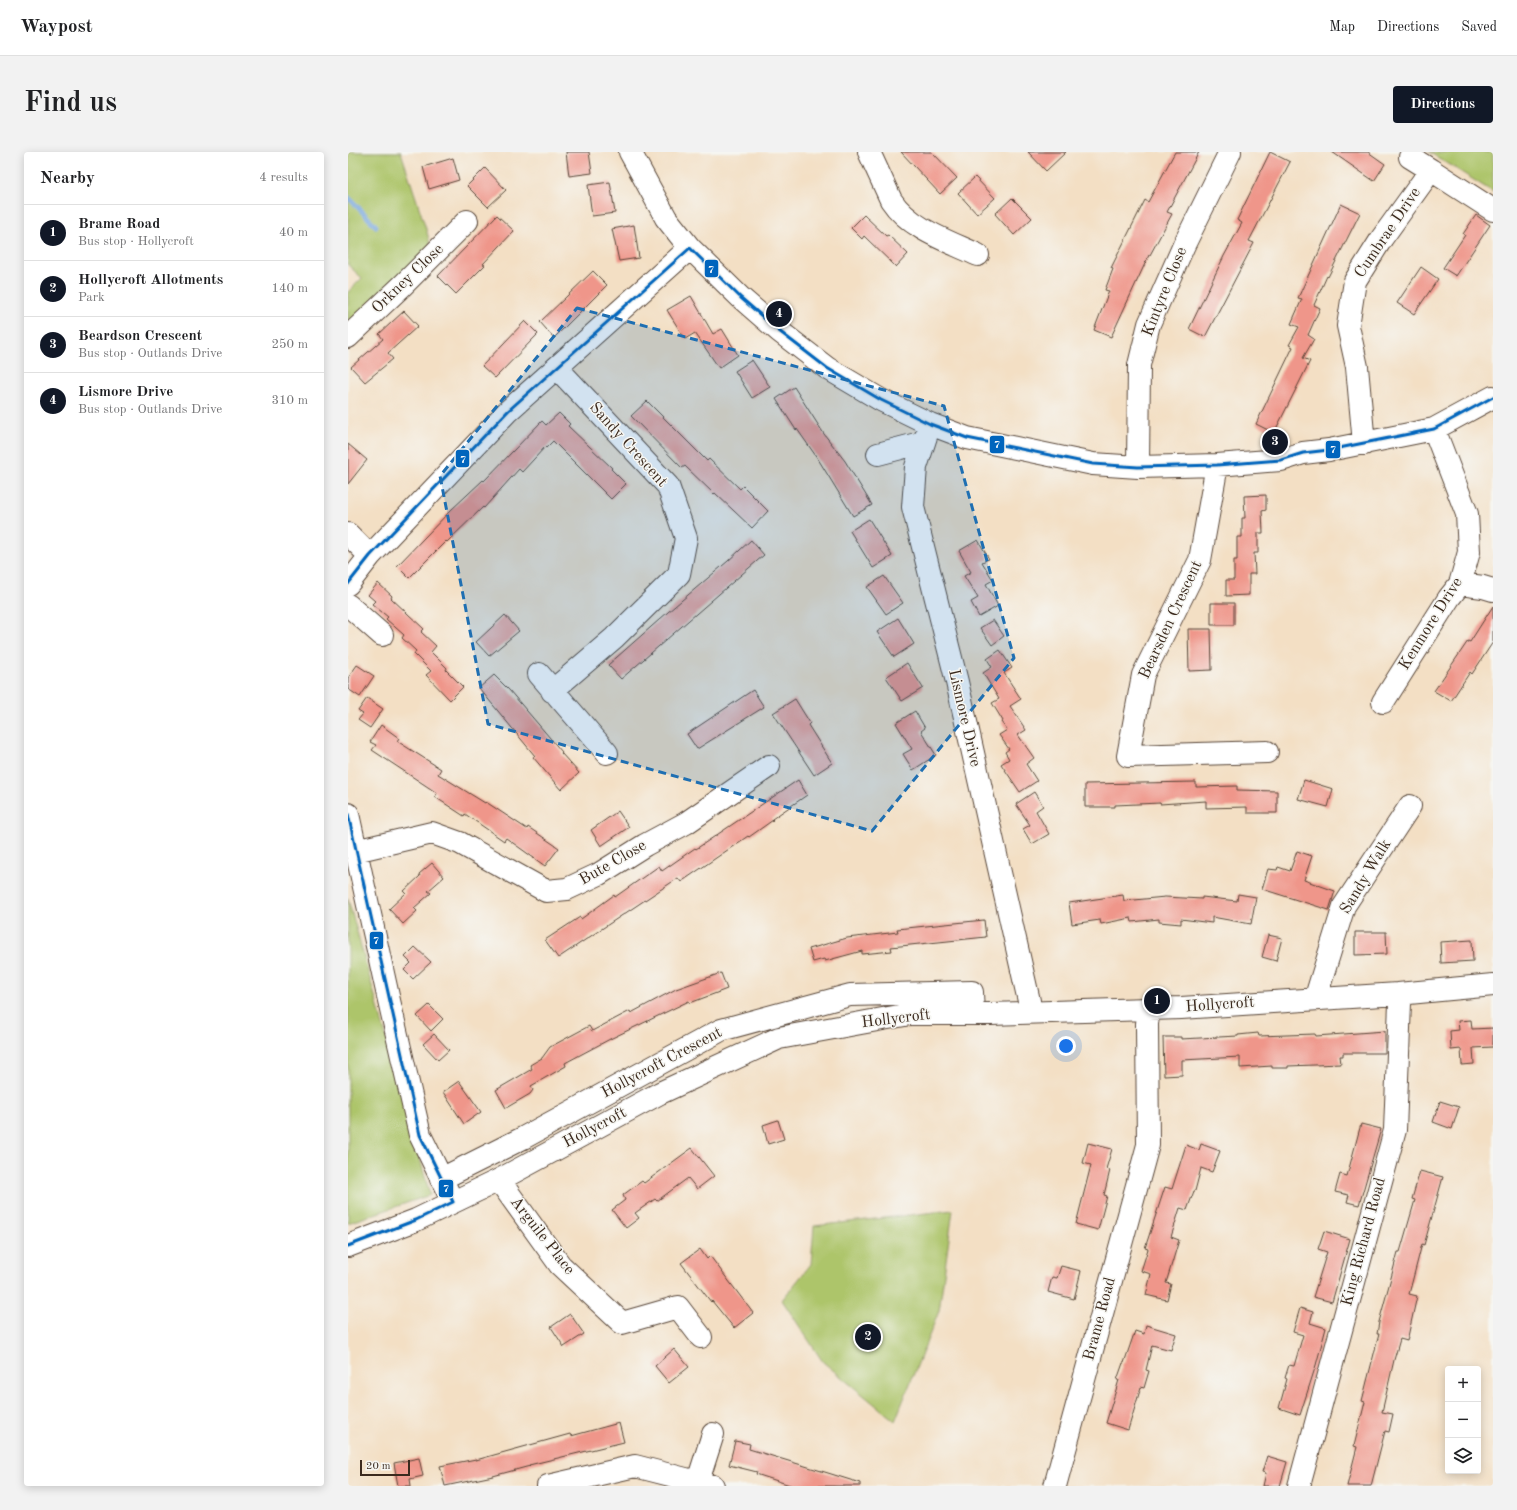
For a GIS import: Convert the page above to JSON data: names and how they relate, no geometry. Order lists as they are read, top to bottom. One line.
{"streets":{"street":["Cumbrae Drive","Orkney Close","Kintyre Close","Sandy Crescent","Bearsden Crescent","Kenmore Drive","Lismore Drive","Bute Close","Sandy Walk","Hollycroft","Hollycroft Crescent","Arguile Place","King Richard Road","Brame Road"]},"crossings":[["Lismore Drive","Hollycroft"],["Sandy Walk","Hollycroft"],["Hollycroft","Hollycroft Crescent"],["Hollycroft","Arguile Place"],["Hollycroft","King Richard Road"],["Hollycroft","Brame Road"]],"lines":["transit line 7"],"scale_bar":"20 m","page":{"header":"Waypost","nav":["Map","Directions","Saved"],"buttons":"Directions","title":"Find us","heading":["Nearby","4 results"],"list":[{"mark":"1","name":"Brame Road","note":"Bus stop · Hollycroft","value":"40 m"},{"mark":"2","name":"Hollycroft Allotments","note":"Park","value":"140 m"},{"mark":"3","name":"Beardson Crescent","note":"Bus stop · Outlands Drive","value":"250 m"},{"mark":"4","name":"Lismore Drive","note":"Bus stop · Outlands Drive","value":"310 m"}],"pins":["4","3","1","2"],"map_buttons":["+","−"],"scale":"20 m"}}
